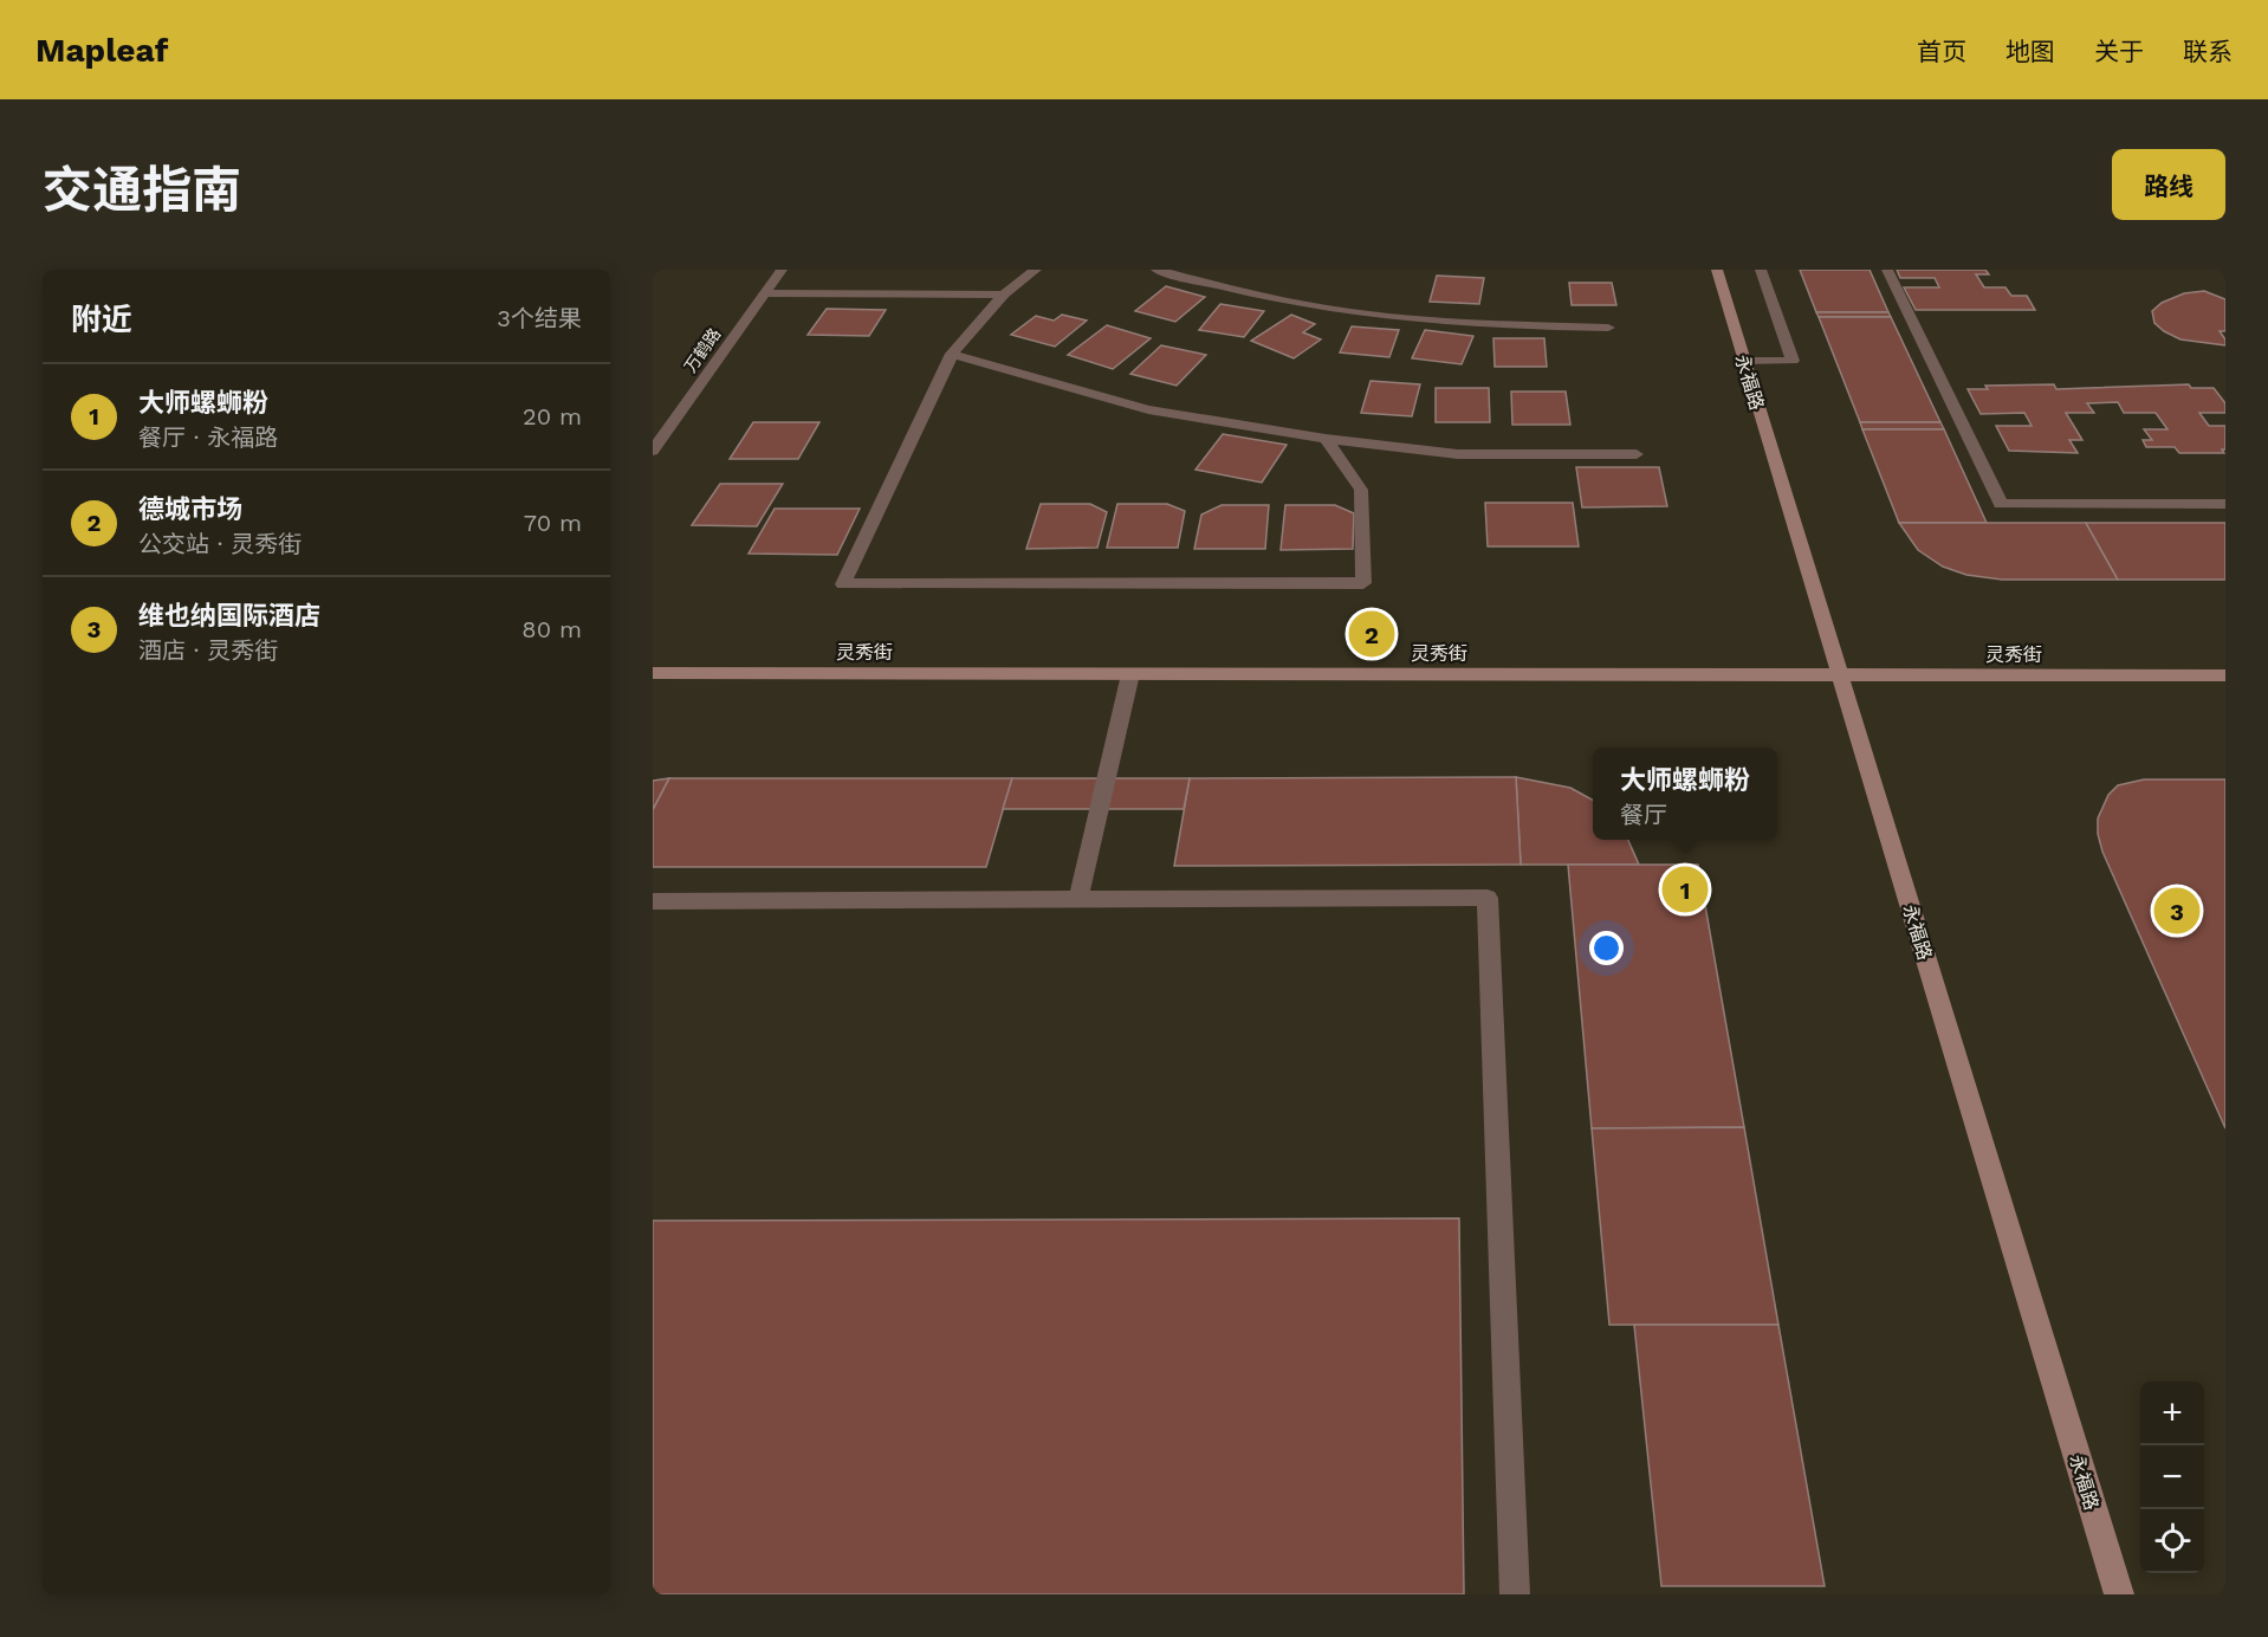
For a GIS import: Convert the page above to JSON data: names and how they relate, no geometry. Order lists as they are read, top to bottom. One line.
{"streets":{"street":["万鹤路","永福路","灵秀街"]},"crossings":[["永福路","灵秀街"]],"page":{"header":"Mapleaf","nav":["首页","地图","关于","联系"],"title":"交通指南","buttons":"路线","heading":["附近","3个结果"],"list":[{"mark":"1","name":"大师螺蛳粉","note":"餐厅 · 永福路","value":"20 m"},{"mark":"2","name":"德城市场","note":"公交站 · 灵秀街","value":"70 m"},{"mark":"3","name":"维也纳国际酒店","note":"酒店 · 灵秀街","value":"80 m"}],"pins":["2","1","3"],"popup":["大师螺蛳粉","餐厅"],"map_buttons":["+","−"]}}
